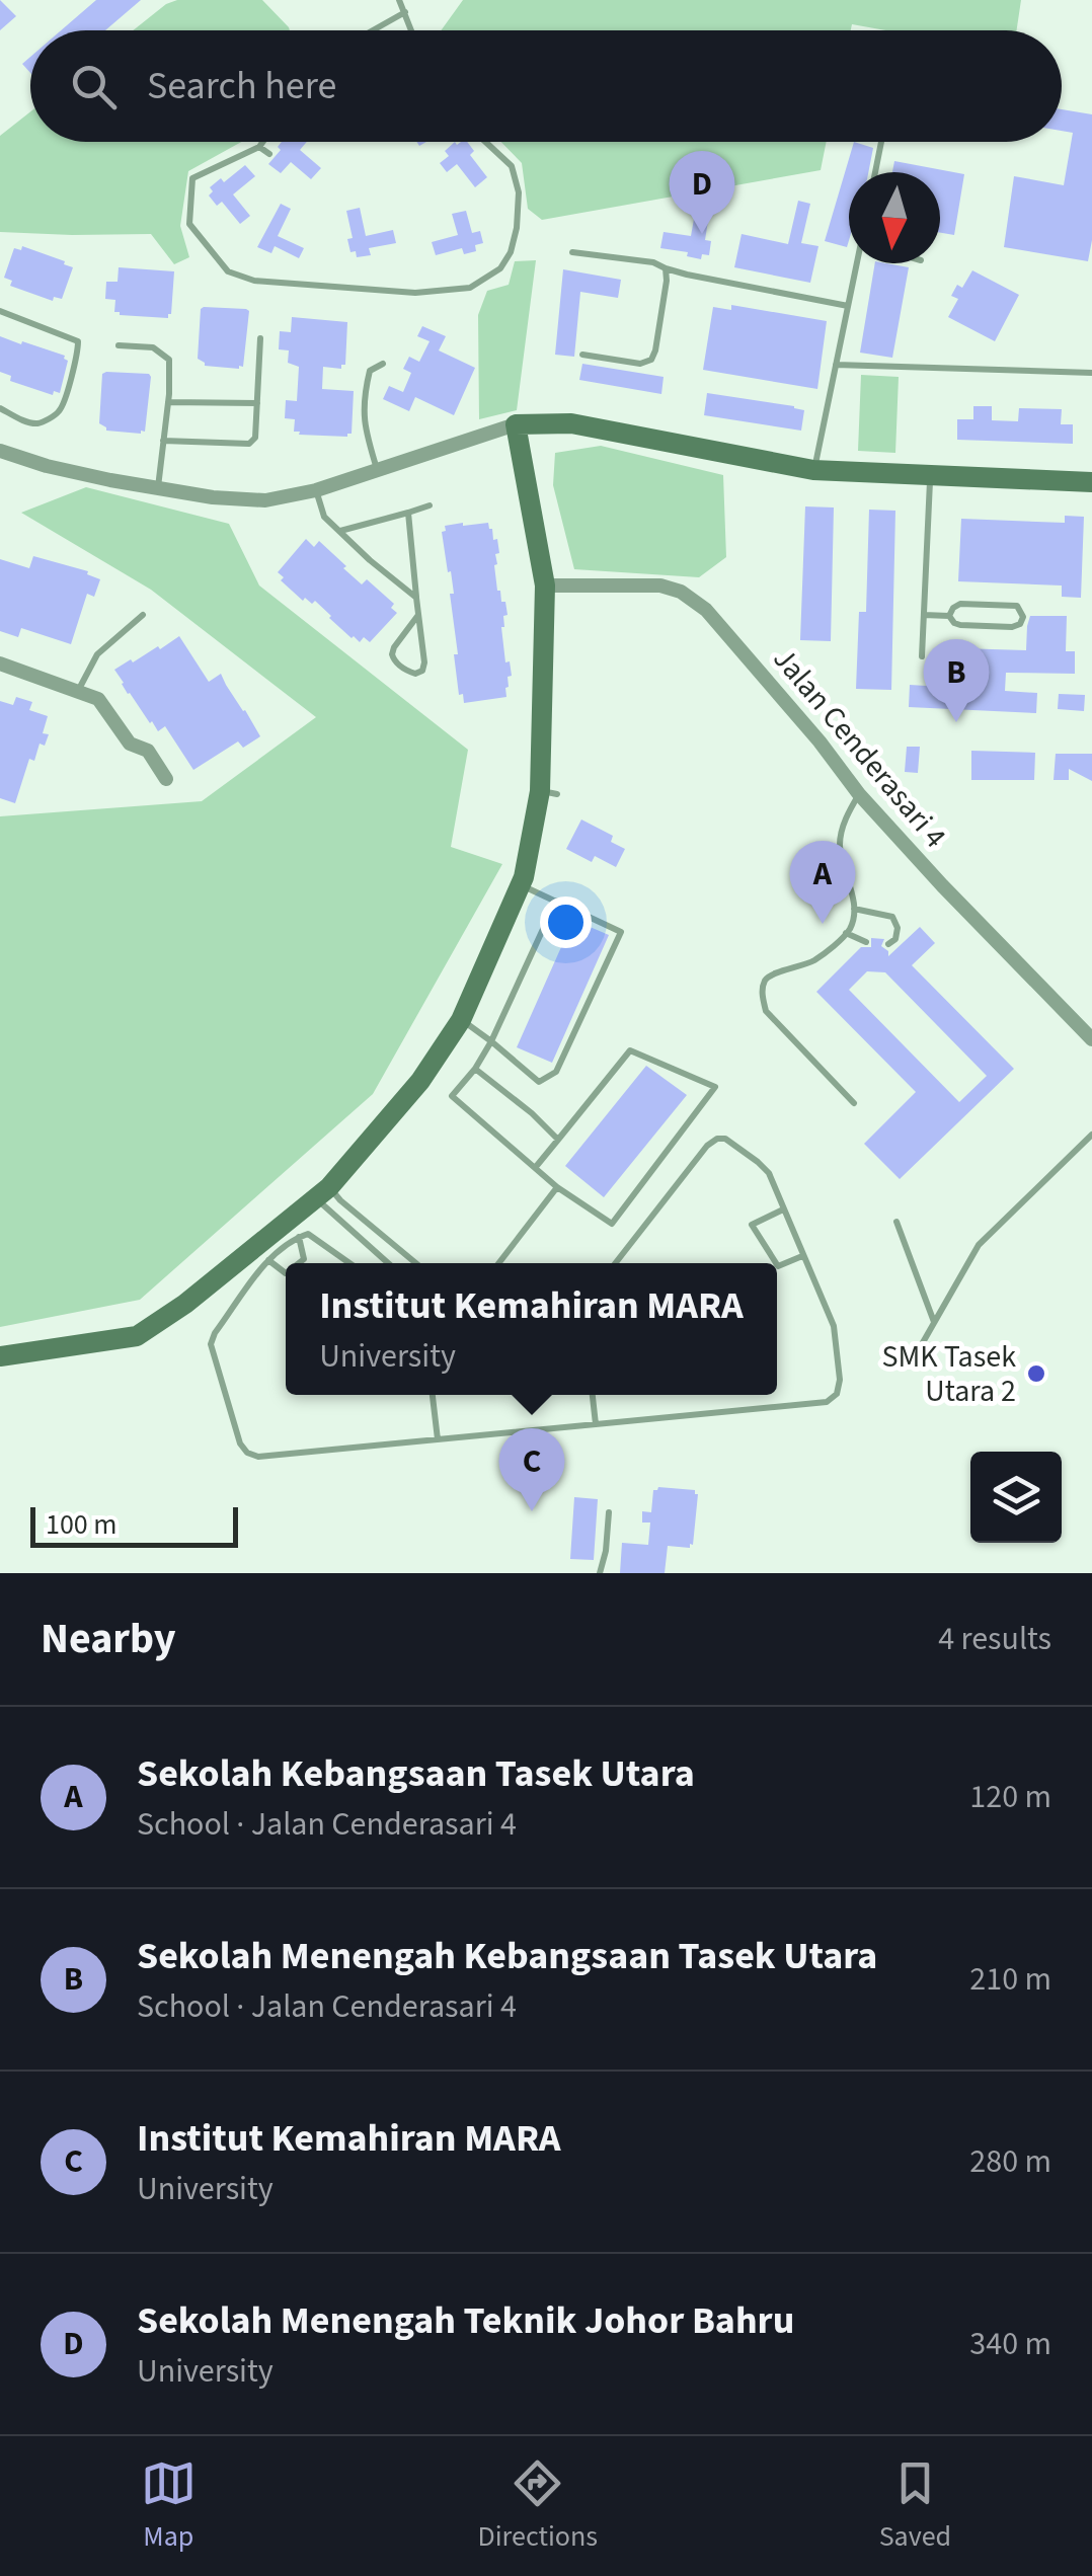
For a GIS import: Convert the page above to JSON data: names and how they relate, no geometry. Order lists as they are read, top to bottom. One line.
{"streets":{"street":["Jalan Cenderasari 4"]},"places":["SMK Tasek Utara 2"],"scale_bar":"100 m","north":"bottom","page":{"search":"Search here","pins":["D","B","A","C"],"popup":["Institut Kemahiran MARA","University"],"scale":"100 m","heading":["Nearby","4 results"],"list":[{"mark":"A","name":"Sekolah Kebangsaan Tasek Utara","note":"School · Jalan Cenderasari 4","value":"120 m"},{"mark":"B","name":"Sekolah Menengah Kebangsaan Tasek Utara","note":"School · Jalan Cenderasari 4","value":"210 m"},{"mark":"C","name":"Institut Kemahiran MARA","note":"University","value":"280 m"},{"mark":"D","name":"Sekolah Menengah Teknik Johor Bahru","note":"University","value":"340 m"}],"nav":["Map","Directions","Saved"]}}
